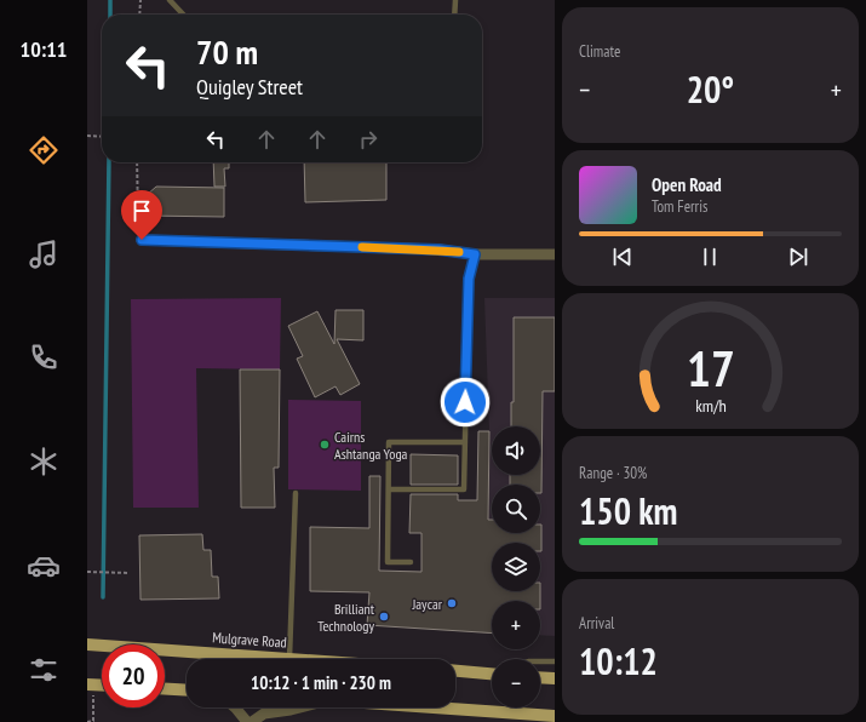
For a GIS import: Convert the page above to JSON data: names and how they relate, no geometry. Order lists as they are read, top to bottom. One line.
{"streets":{"main road":["Mulgrave Road"]},"places":["Cairns Ashtanga Yoga","Jaycar","Brilliant Technology"],"page":{"tabs":"10:11","tile":["Climate",["Range · 30%","150 km"],["Arrival","10:12"]],"turn":["70 m","Quigley Street"],"heat":["−","20°","+"],"song":["Open Road","Tom Ferris"],"map_buttons":["+","−"],"limit":"20","trip":"10:12 · 1 min · 230 m","gauge":["17","km/h"]}}
